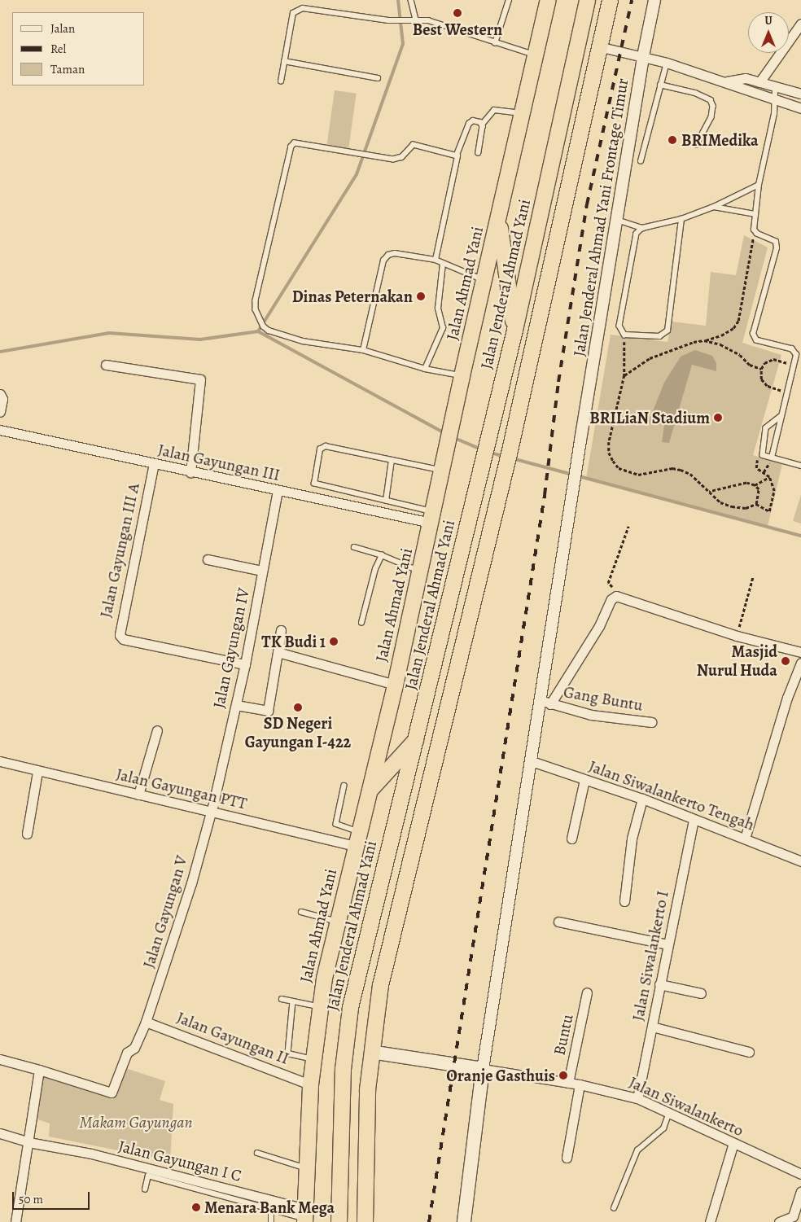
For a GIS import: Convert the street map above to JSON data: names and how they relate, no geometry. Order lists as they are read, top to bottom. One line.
{"streets":{"highway":["Jalan Ahmad Yani","Jalan Jenderal Ahmad Yani"],"street":["Jalan Jenderal Ahmad Yani Frontage Timur","Jalan Gayungan III","Jalan Gayungan III A","Jalan Gayungan IV","Gang Buntu","Jalan Gayungan PTT","Jalan Siwalankerto Tengah","Jalan Gayungan V","Jalan Siwalankerto I","Buntu","Jalan Gayungan II","Jalan Siwalankerto","Jalan Gayungan I C"]},"crossings":[["Jalan Jenderal Ahmad Yani Frontage Timur","Gang Buntu"],["Jalan Jenderal Ahmad Yani Frontage Timur","Jalan Siwalankerto Tengah"],["Jalan Jenderal Ahmad Yani Frontage Timur","Jalan Siwalankerto"],["Jalan Ahmad Yani","Jalan Gayungan III"],["Jalan Ahmad Yani","Jalan Gayungan PTT"],["Jalan Ahmad Yani","Jalan Gayungan II"],["Jalan Ahmad Yani","Jalan Gayungan I C"],["Jalan Gayungan III","Jalan Gayungan III A"],["Jalan Gayungan III","Jalan Gayungan IV"],["Jalan Gayungan III A","Jalan Gayungan IV"],["Jalan Gayungan IV","Jalan Gayungan PTT"],["Jalan Gayungan IV","Jalan Gayungan V"],["Jalan Gayungan PTT","Jalan Gayungan V"],["Jalan Siwalankerto Tengah","Jalan Siwalankerto I"],["Jalan Gayungan V","Jalan Gayungan II"],["Jalan Siwalankerto I","Jalan Siwalankerto"],["Buntu","Jalan Siwalankerto"]],"parks":["Makam Gayungan"],"places":["Best Western","BRIMedika","Dinas Peternakan","BRILiaN Stadium","TK Budi 1","Masjid Nurul Huda","SD Negeri Gayungan I-422","Oranje Gasthuis","Menara Bank Mega"],"legend":["Jalan","Rel","Taman"],"scale_bar":"50 m","north":"top"}
